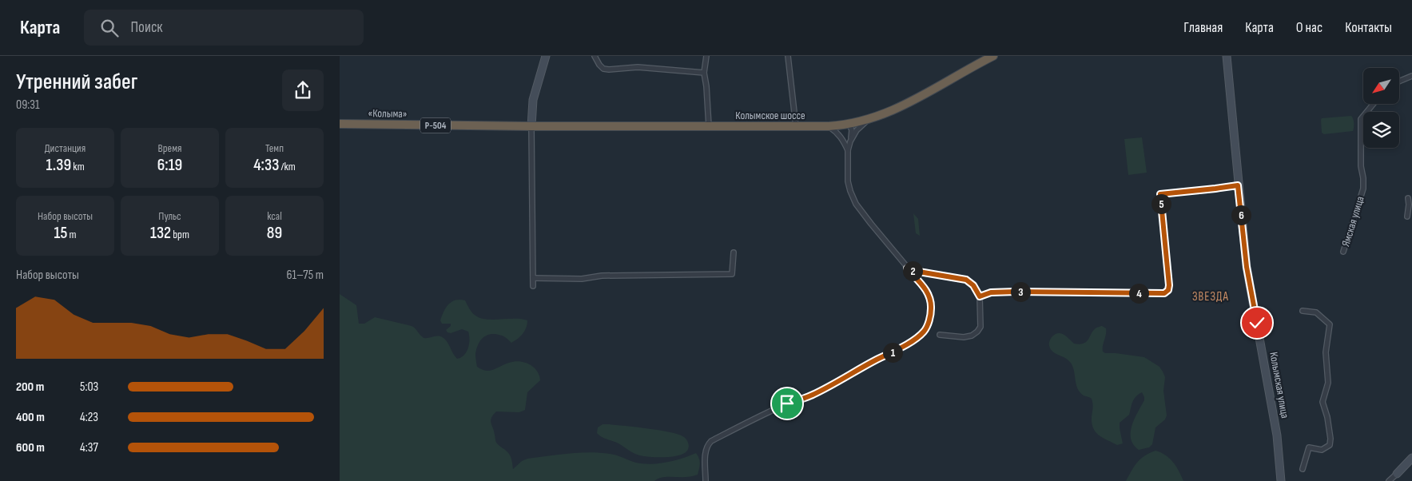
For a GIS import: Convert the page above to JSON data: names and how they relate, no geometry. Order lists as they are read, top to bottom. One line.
{"streets":{"highway":["«Колыма»","Колымское шоссе","Р-504"],"street":["Ямская улица","Колымская улица"]},"crossings":[["«Колыма»","Колымское шоссе"]],"districts":["ЗВЕЗДА"],"north":"bottom left","page":{"header":"Карта","search":"Поиск","nav":["Главная","Карта","О нас","Контакты"],"heading":["Утренний забег","09:31"],"stats":[["Дистанция","1.39 km"],["Время","6:19"],["Темп","4:33 /km"],["Набор высоты","15 m"],["Пульс","132 bpm"],["kcal","89"]],"pins":["5","6","2","3","4","1"],"chart":["Набор высоты","61–75 m"],"list":[{"name":"200 m","note":"5:03"},{"name":"400 m","note":"4:23"},{"name":"600 m","note":"4:37"}]}}
